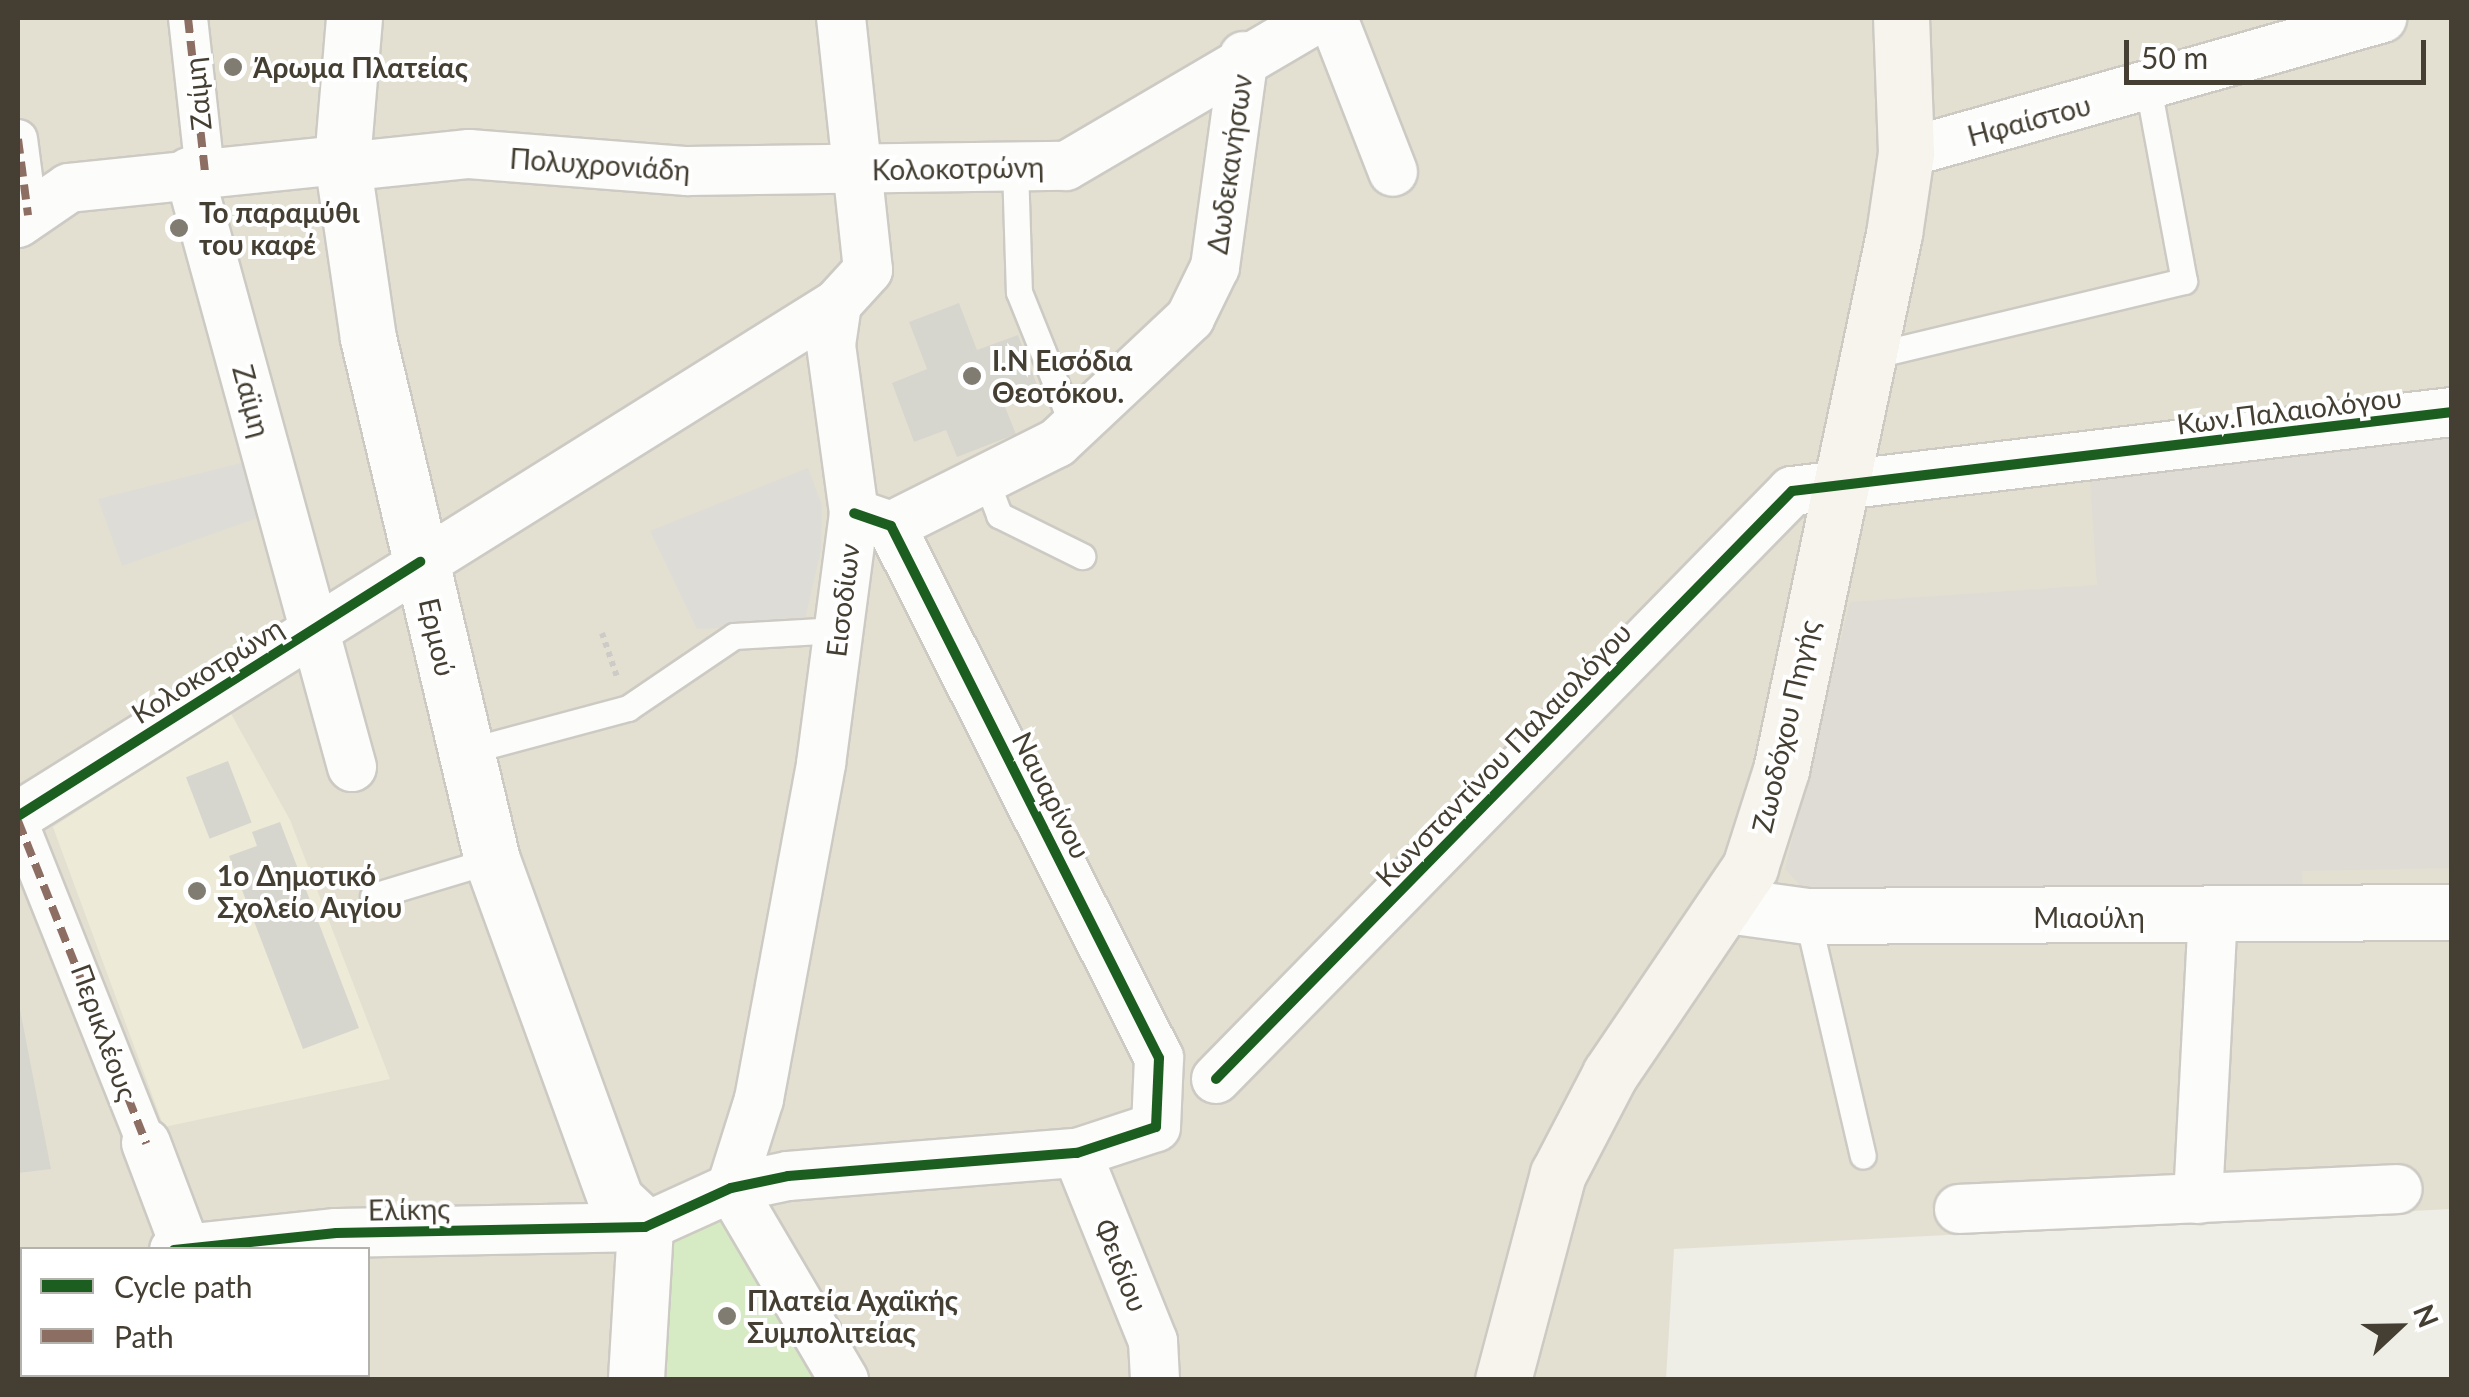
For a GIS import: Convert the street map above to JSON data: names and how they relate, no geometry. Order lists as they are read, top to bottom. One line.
{"streets":{"main road":["Ζωοδόχου Πηγής"],"street":["Ζαίμη","Ηφαίστου","Πολυχρονιάδη","Δωδεκανήσων","Κολοκοτρώνη","Ζαϊμη","Κων.Παλαιολόγου","Εισοδίων","Ερμού","Κωνσταντίνου Παλαιολόγου","Ναυαρίνου","Μιαούλη","Περικλέους","Ελίκης","Φειδίου"]},"crossings":[["Ζαίμη","Πολυχρονιάδη"],["Ζαίμη","Ζαϊμη"],["Ηφαίστου","Ζωοδόχου Πηγής"],["Πολυχρονιάδη","Κολοκοτρώνη"],["Πολυχρονιάδη","Ζαϊμη"],["Πολυχρονιάδη","Ερμού"],["Δωδεκανήσων","Κολοκοτρώνη"],["Δωδεκανήσων","Εισοδίων"],["Δωδεκανήσων","Ναυαρίνου"],["Κολοκοτρώνη","Ζαϊμη"],["Κολοκοτρώνη","Εισοδίων"],["Κολοκοτρώνη","Ερμού"],["Κολοκοτρώνη","Περικλέους"],["Κων.Παλαιολόγου","Ζωοδόχου Πηγής"],["Κων.Παλαιολόγου","Κωνσταντίνου Παλαιολόγου"],["Εισοδίων","Ναυαρίνου"],["Ερμού","Ελίκης"],["Ζωοδόχου Πηγής","Κωνσταντίνου Παλαιολόγου"],["Ζωοδόχου Πηγής","Μιαούλη"],["Ναυαρίνου","Φειδίου"]],"places":["Άρωμα Πλατείας","Το παραμύθι του καφέ","Ι.Ν Εισόδια Θεοτόκου.","1o Δημοτικό Σχολείο Αιγίου","Πλατεία Αχαϊκής Συμπολιτείας"],"legend":["Cycle path","Path"],"scale_bar":"50 m","north":"right"}
